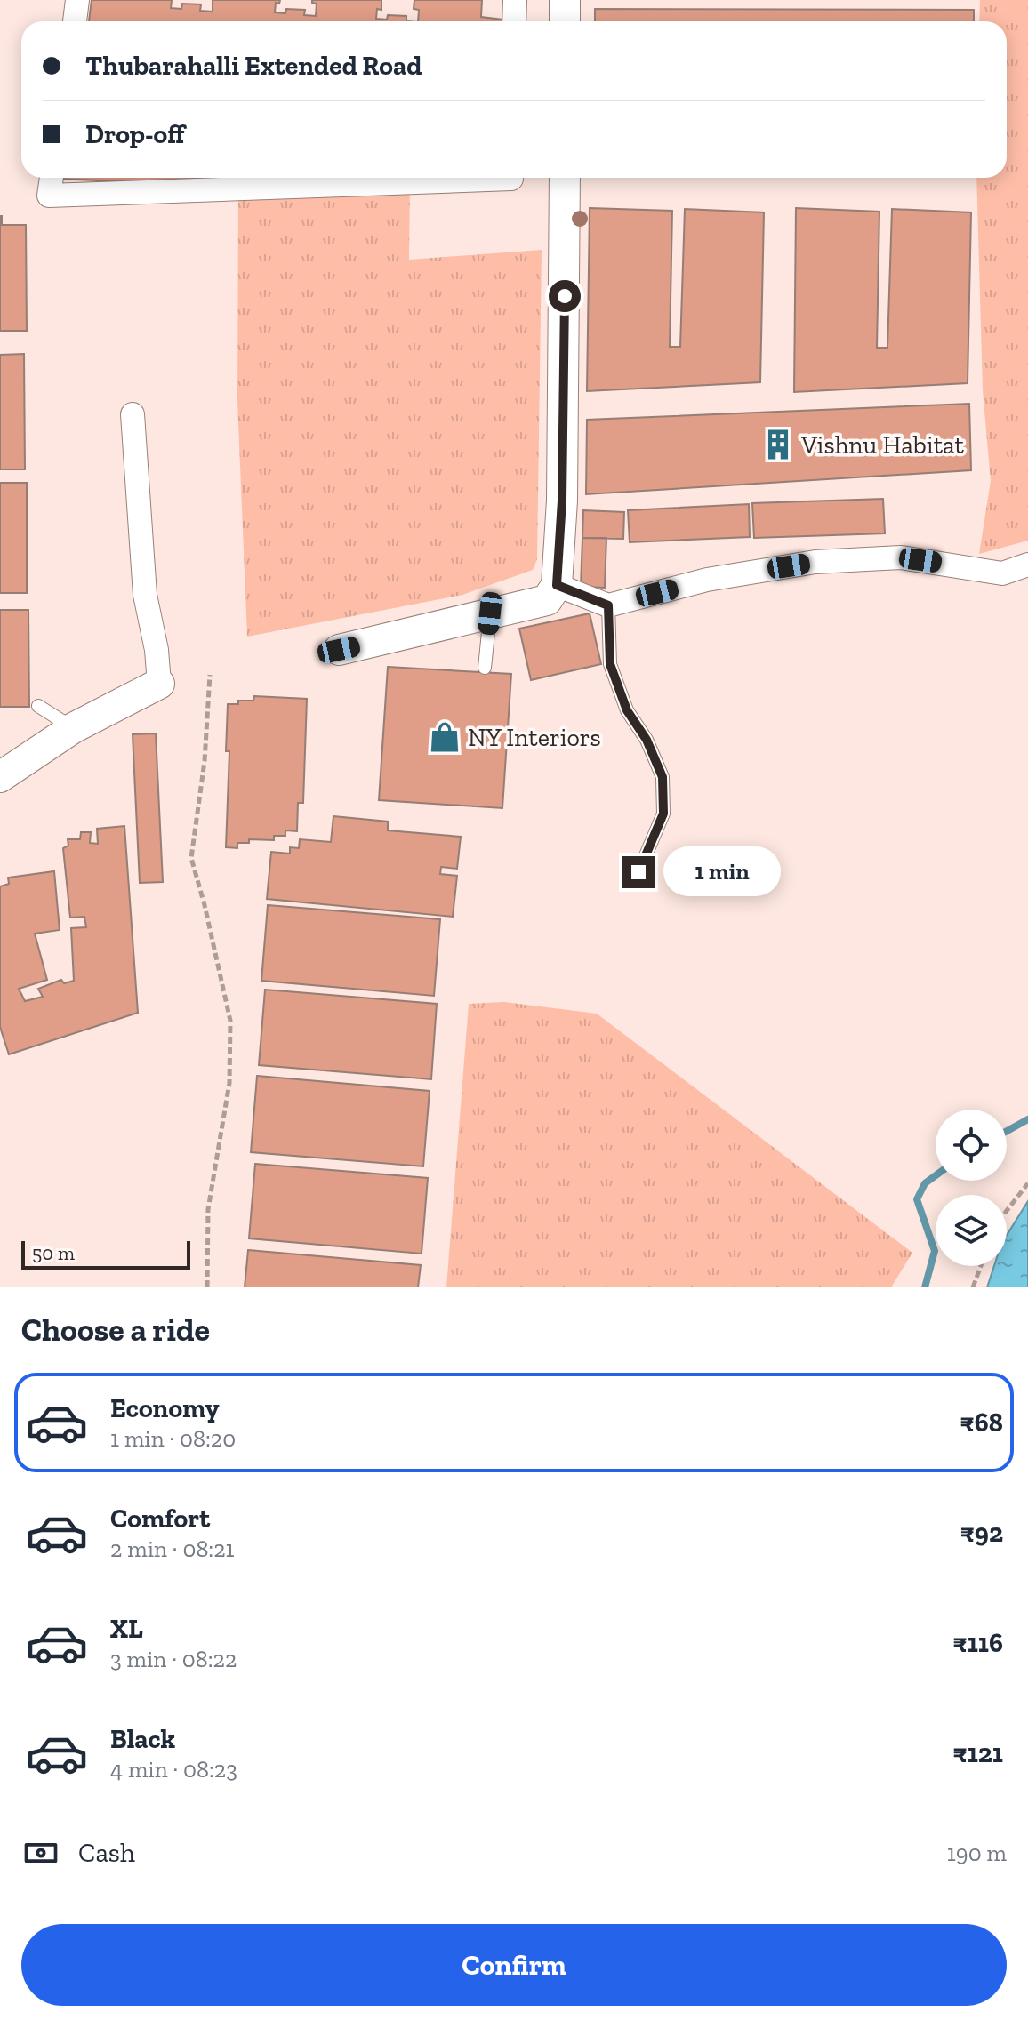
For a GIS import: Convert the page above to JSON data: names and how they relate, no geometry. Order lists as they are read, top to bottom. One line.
{"places":{"building":["Vishnu Habitat"],"shop":["NY Interiors"]},"scale_bar":"50 m","page":{"banner":["Thubarahalli Extended Road","Drop-off"],"bubble":"1 min","scale":"50 m","heading":"Choose a ride","list":[{"name":"Economy","note":"1 min · 08:20","value":"₹68"},{"name":"Comfort","note":"2 min · 08:21","value":"₹92"},{"name":"XL","note":"3 min · 08:22","value":"₹116"},{"name":"Black","note":"4 min · 08:23","value":"₹121"}],"pay":["Cash","190 m"],"buttons":"Confirm"}}
